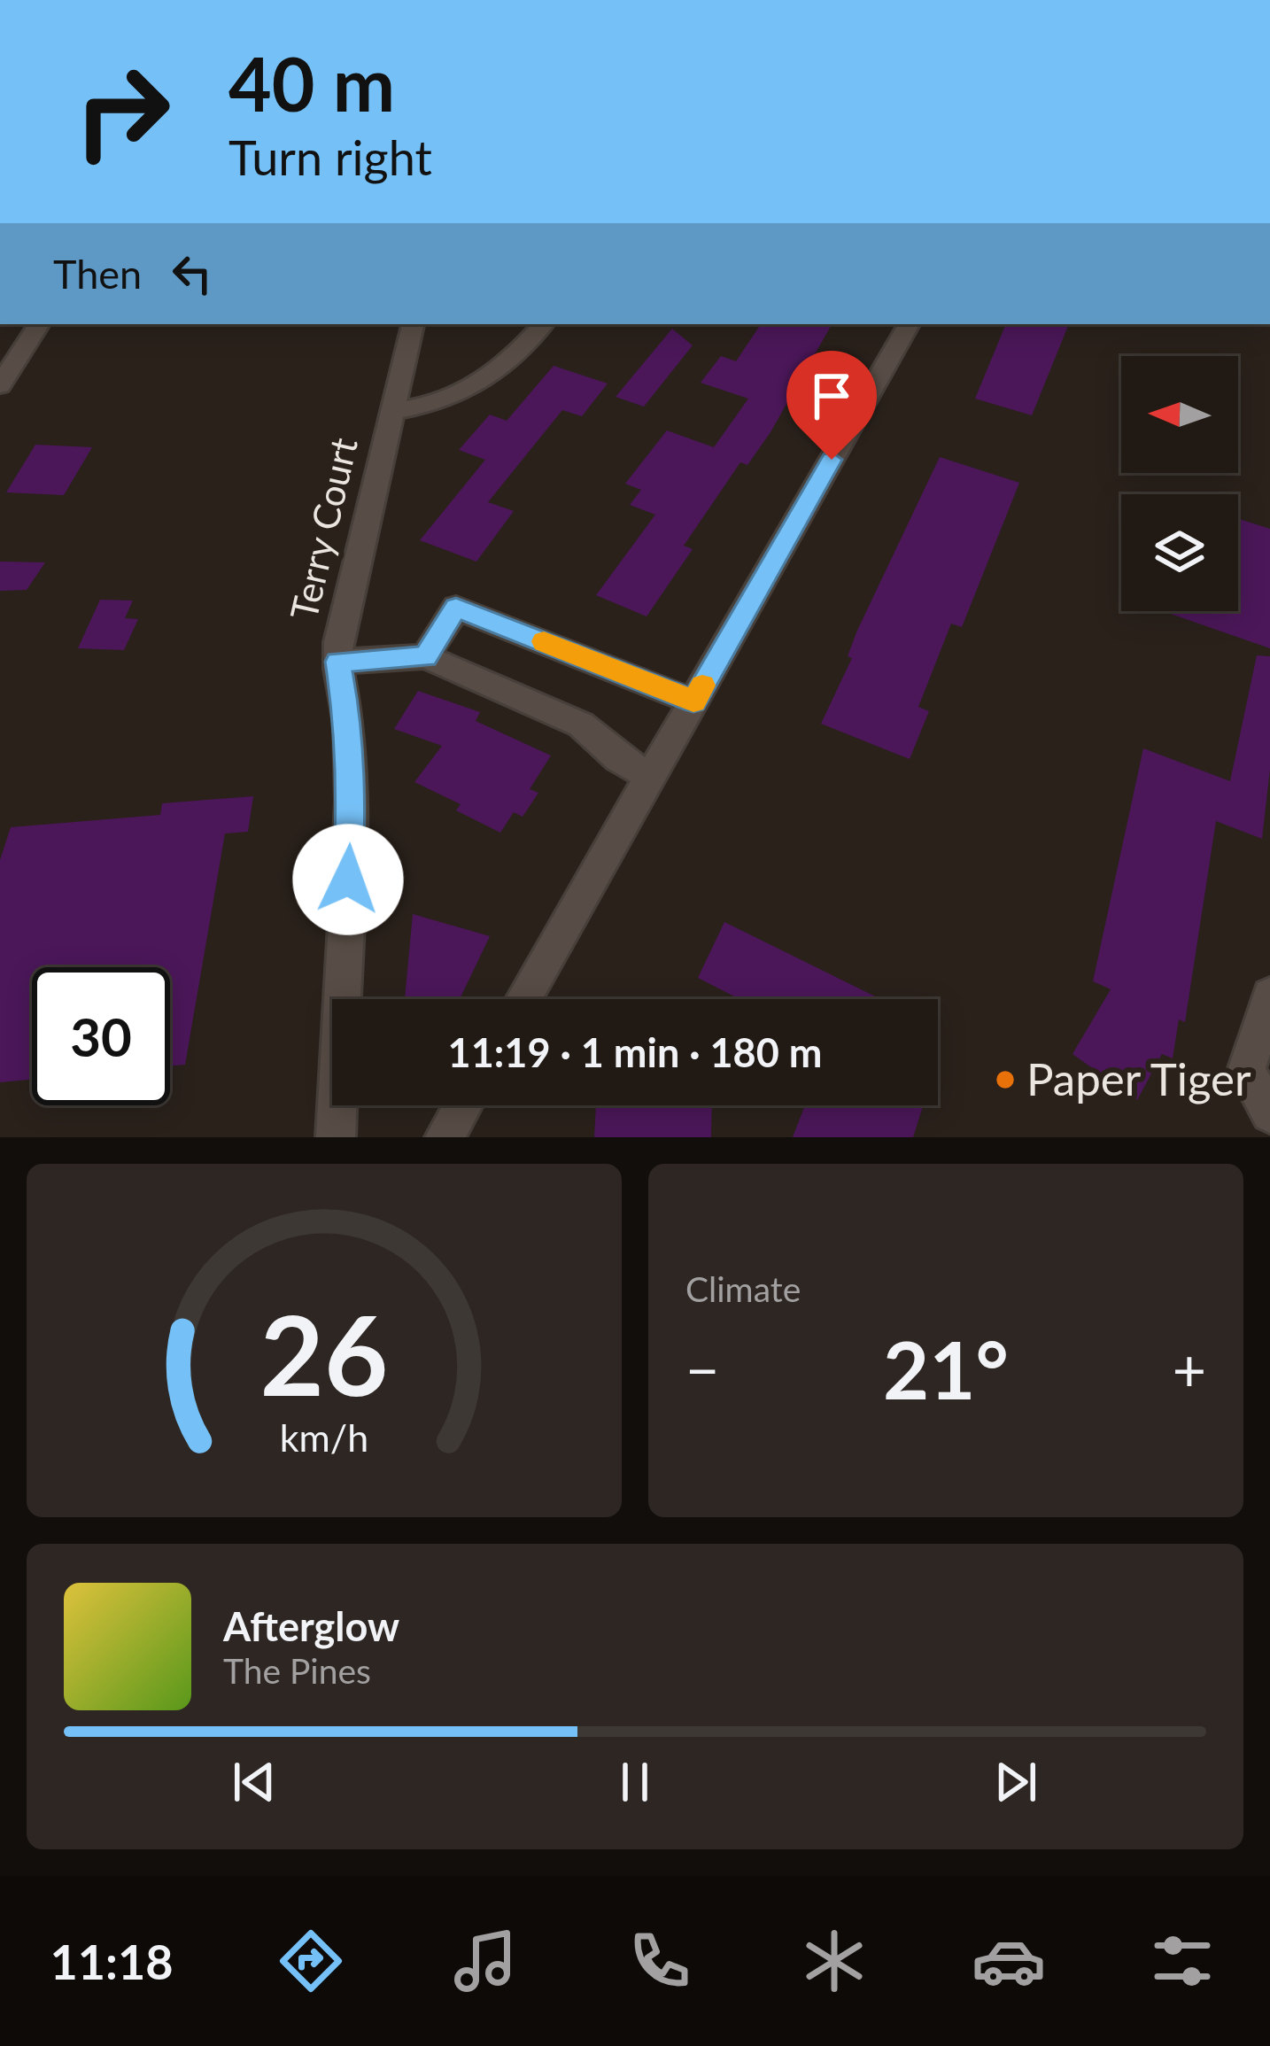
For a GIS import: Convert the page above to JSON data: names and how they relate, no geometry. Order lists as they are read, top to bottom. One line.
{"streets":{"street":["Terry Court"]},"places":["Paper Tiger"],"north":"left","page":{"turn":["40 m","Turn right"],"then":"Then","limit":"30","trip":"11:19 · 1 min · 180 m","tile":"Climate","heat":["−","21°","+"],"song":["Afterglow","The Pines"],"tabs":"11:18","gauge":["26","km/h"]}}
